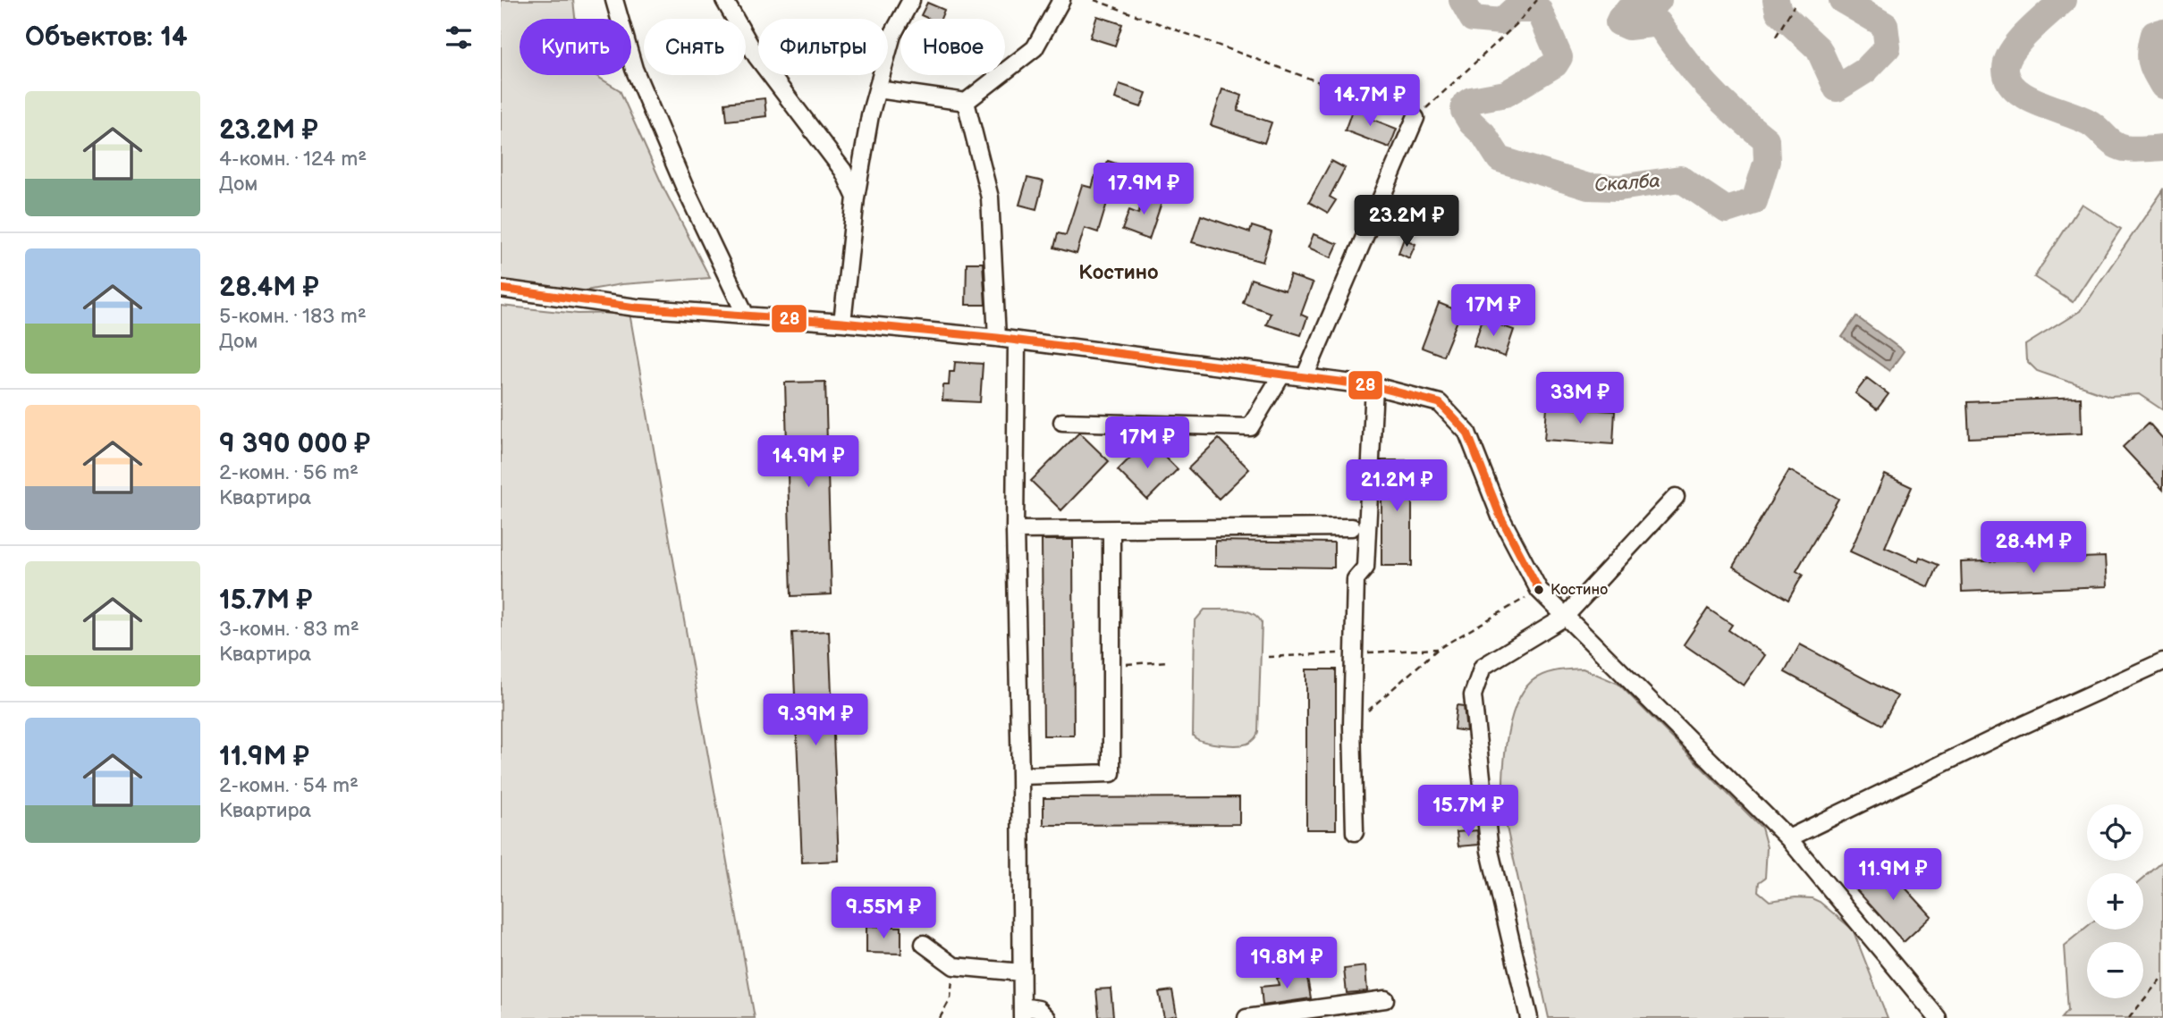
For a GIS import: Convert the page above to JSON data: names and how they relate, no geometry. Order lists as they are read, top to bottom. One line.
{"districts":["Костино"],"water":["Скалба"],"places":["Костино"],"lines":["transit line 28"],"page":{"heading":"Объектов: 14","chip":["Купить","Снять","Фильтры","Новое"],"price":["14.7M ₽","17.9M ₽","23.2M ₽","17M ₽","33M ₽","17M ₽","14.9M ₽","21.2M ₽","28.4M ₽","9.39M ₽","15.7M ₽","11.9M ₽","9.55M ₽","19.8M ₽"],"list":[{"name":"23.2M ₽","note":"4-комн. · 124 m² · Дом"},{"name":"28.4M ₽","note":"5-комн. · 183 m² · Дом"},{"name":"9 390 000 ₽","note":"2-комн. · 56 m² · Квартира"},{"name":"15.7M ₽","note":"3-комн. · 83 m² · Квартира"},{"name":"11.9M ₽","note":"2-комн. · 54 m² · Квартира"}],"map_buttons":["+","−"]}}
